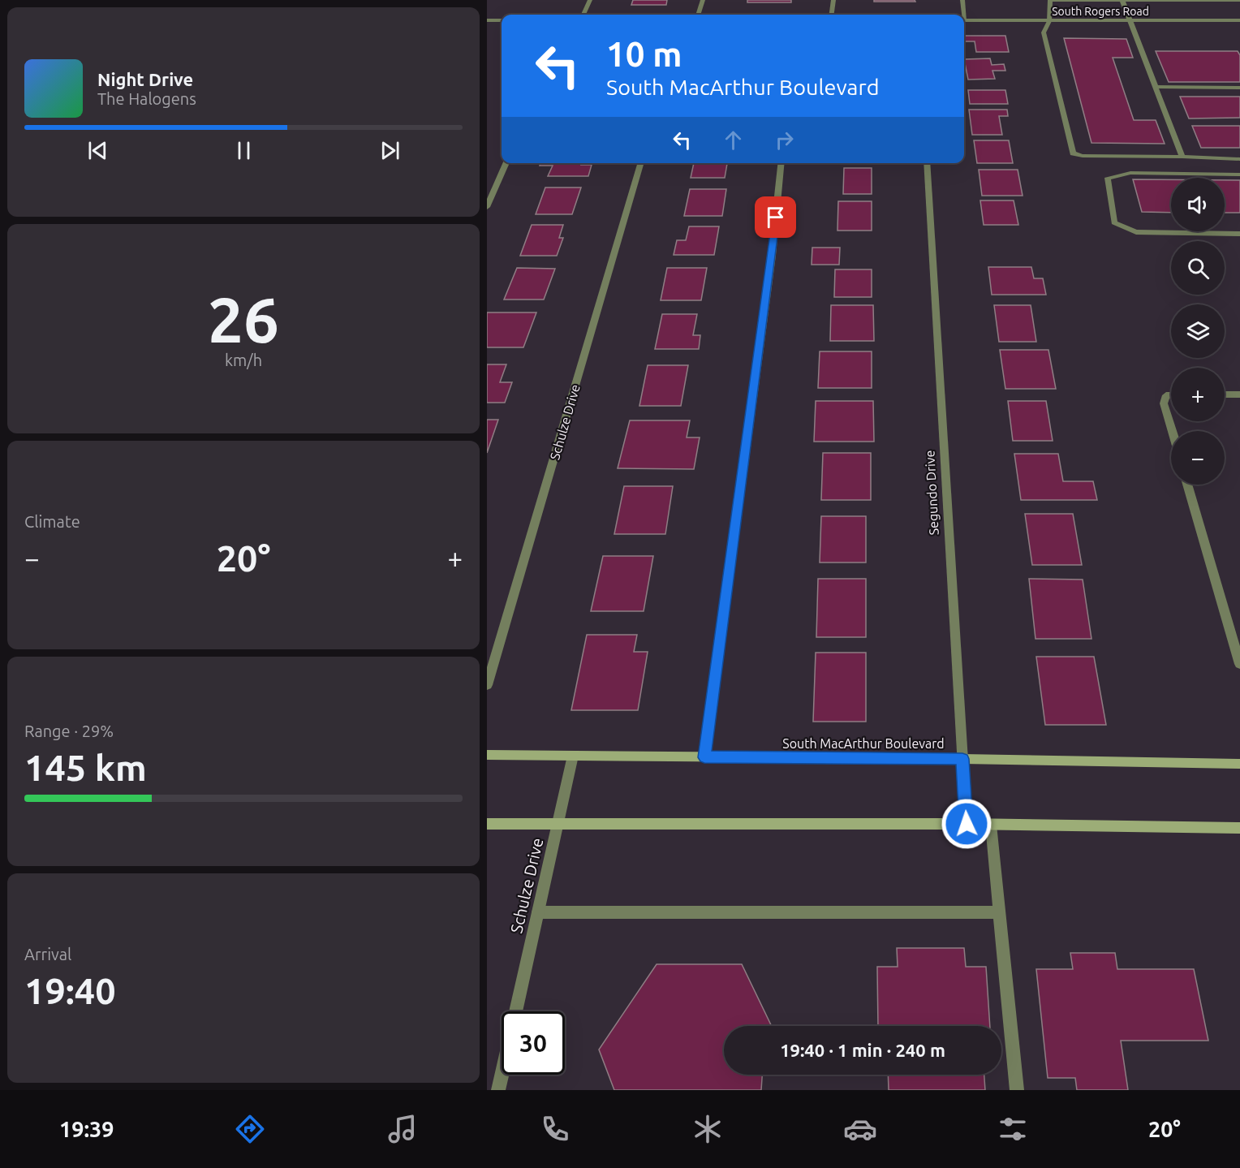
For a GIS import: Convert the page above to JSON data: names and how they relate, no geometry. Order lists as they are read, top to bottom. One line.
{"streets":{"main road":["South MacArthur Boulevard"],"street":["South Rogers Road","Schulze Drive","Segundo Drive"]},"crossings":[["Schulze Drive","South MacArthur Boulevard"],["Segundo Drive","South MacArthur Boulevard"]],"page":{"turn":["10 m","South MacArthur Boulevard"],"song":["Night Drive","The Halogens"],"map_buttons":["+","−"],"tile":[["26","km/h"],"Climate",["Range · 29%","145 km"],["Arrival","19:40"]],"heat":["−","20°","+"],"limit":"30","trip":"19:40 · 1 min · 240 m","tabs":["19:39","20°"]}}
